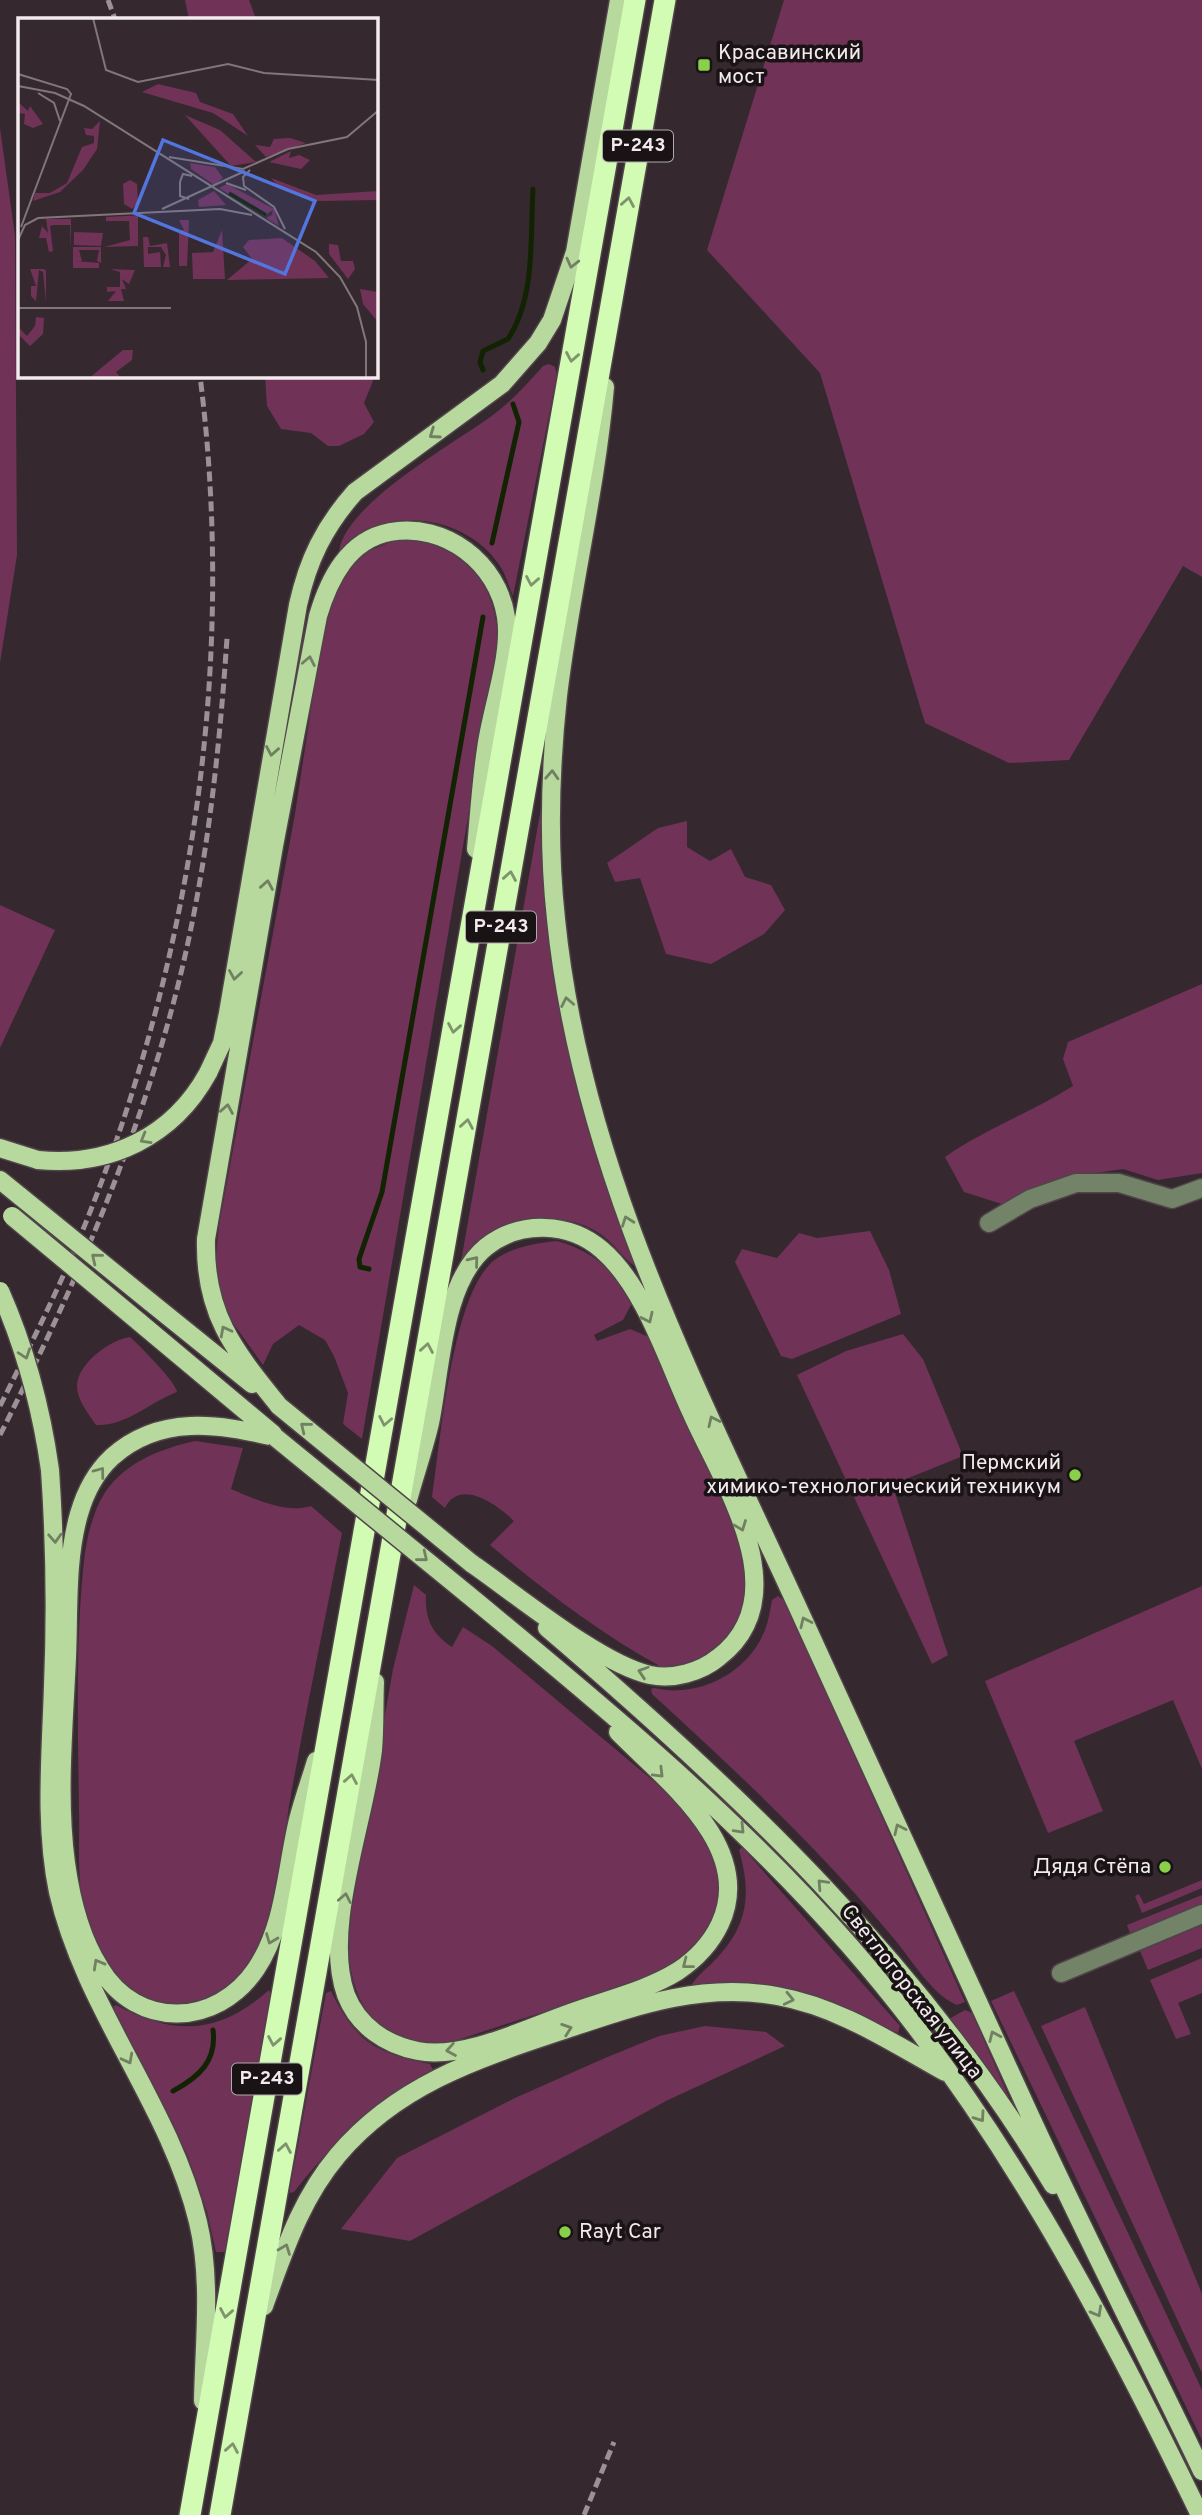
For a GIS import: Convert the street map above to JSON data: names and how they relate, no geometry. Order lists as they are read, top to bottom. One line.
{"streets":{"highway":["Р-243"],"main road":["Светлогорская улица"]},"places":{"transit":["Красавинский мост"],"other":["Пермский химико-технологический техникум","Дядя Стёпа","Rayt Car"]}}
